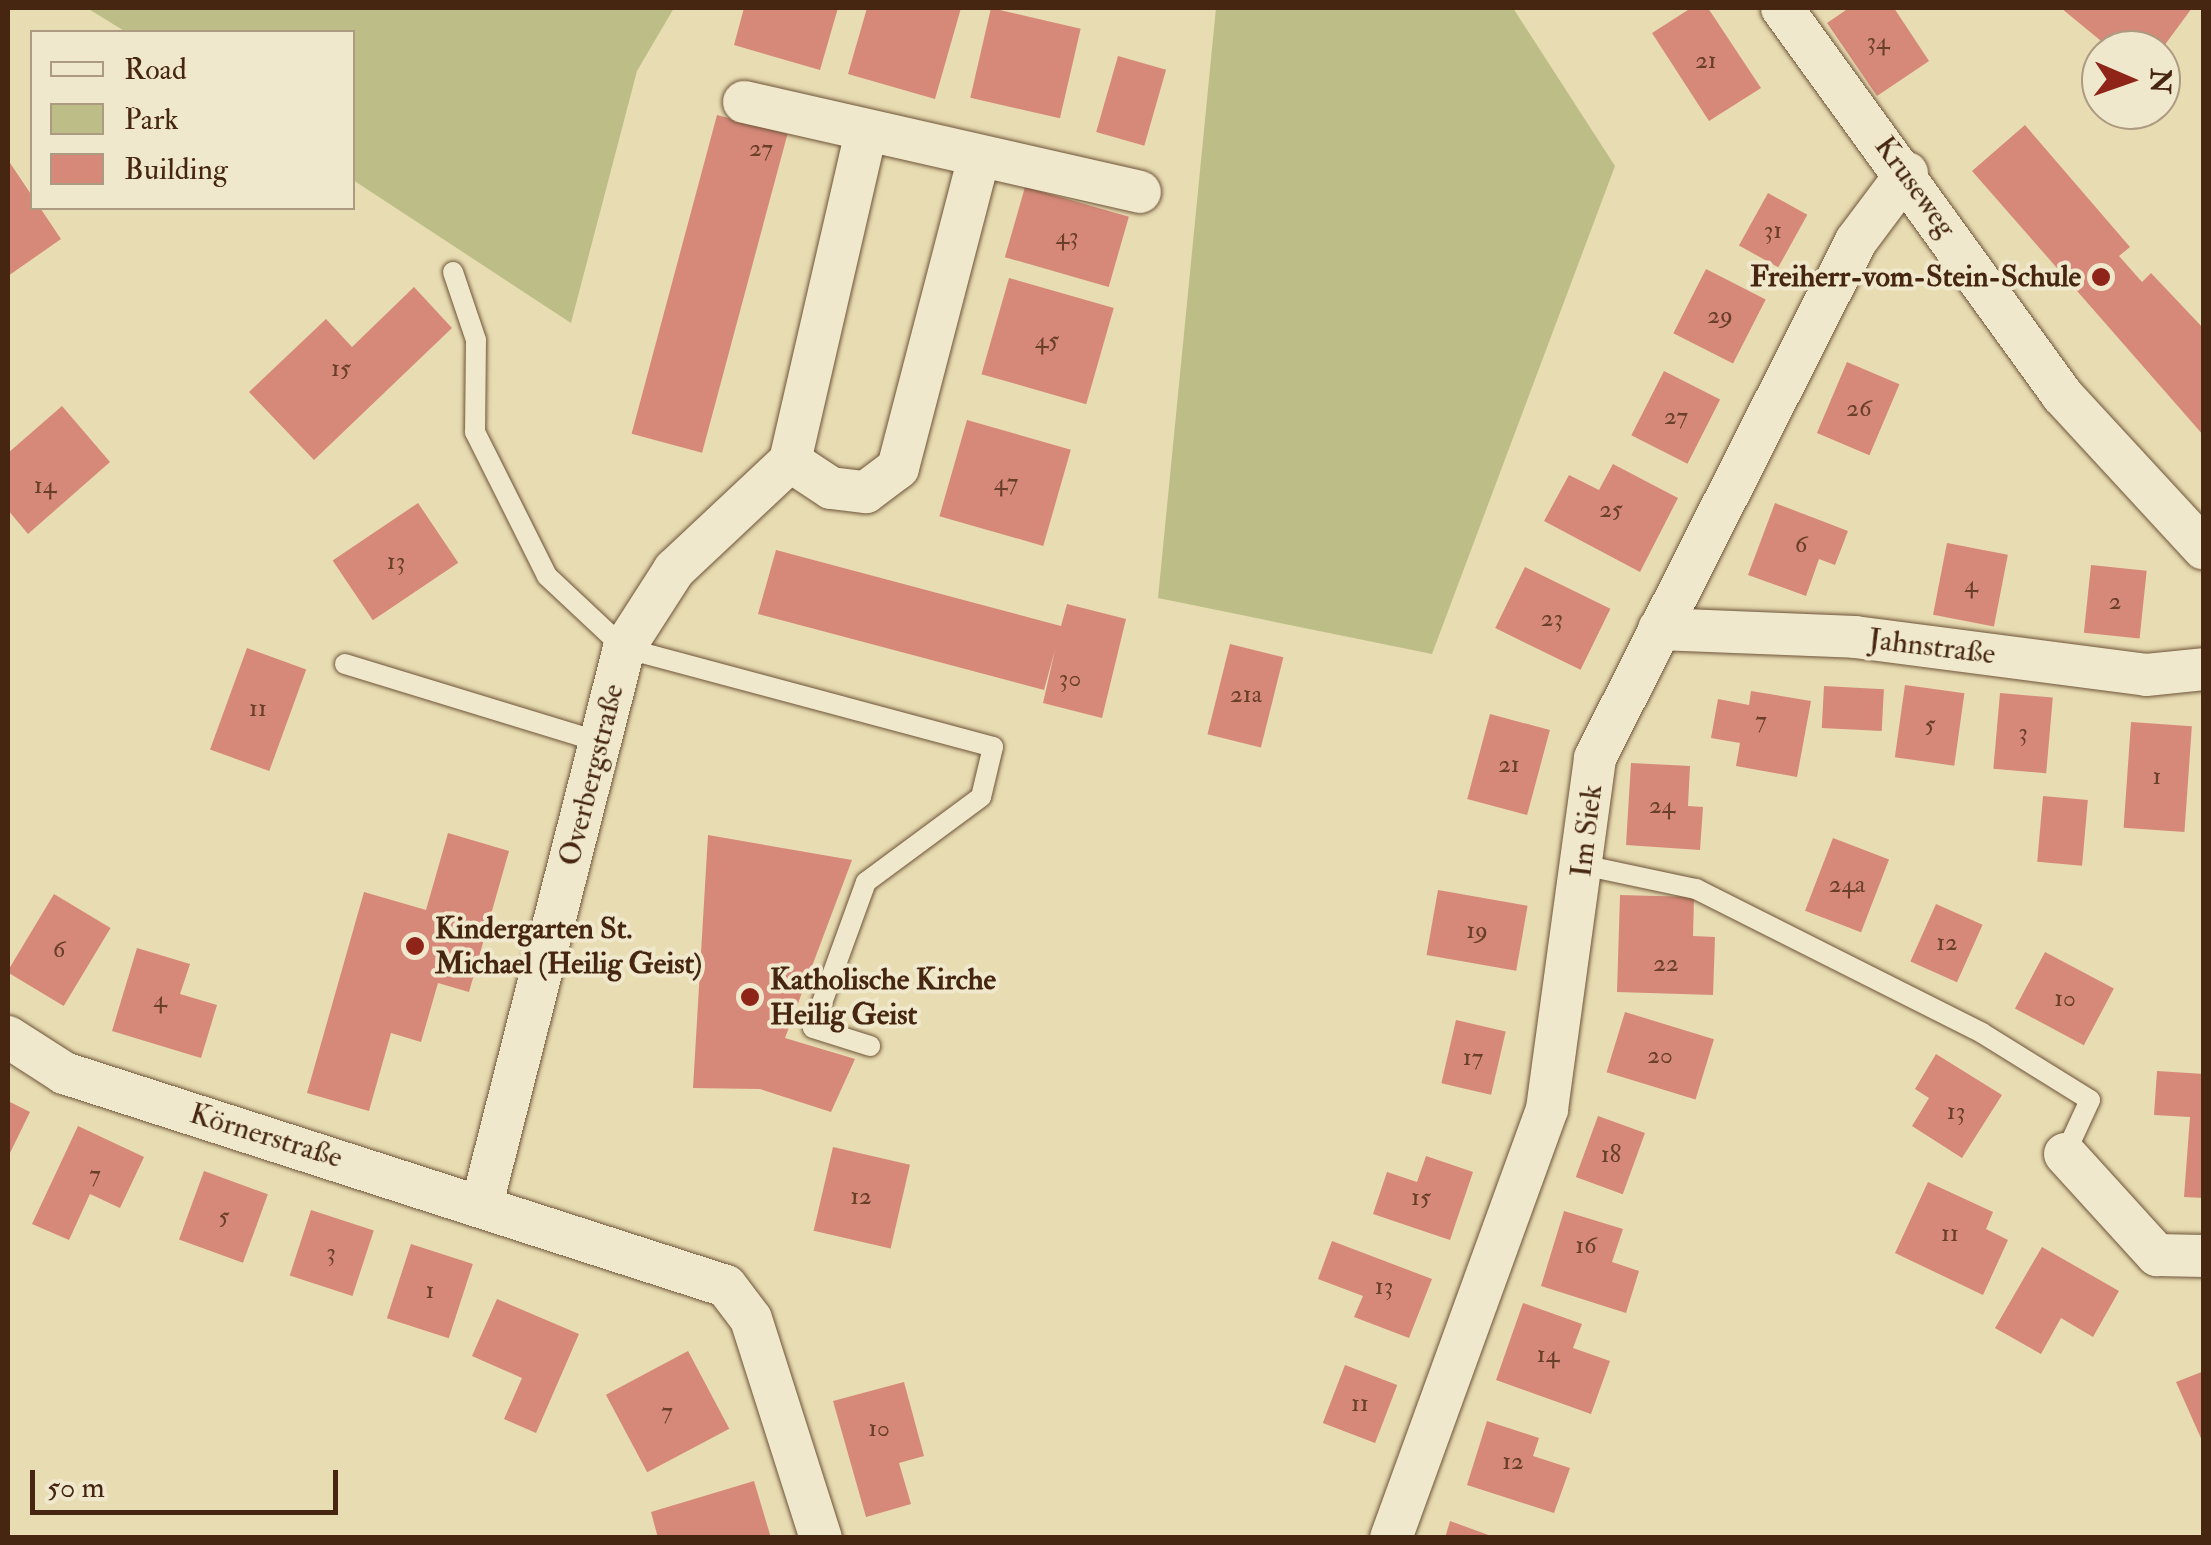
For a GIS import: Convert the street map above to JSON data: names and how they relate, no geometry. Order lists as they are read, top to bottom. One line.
{"streets":{"street":["Kruseweg","Jahnstraße","Overbergstraße","Im Siek","Körnerstraße"]},"crossings":[["Kruseweg","Im Siek"],["Jahnstraße","Im Siek"],["Overbergstraße","Körnerstraße"]],"places":["Freiherr-vom-Stein-Schule","Kindergarten St. Michael (Heilig Geist)","Katholische Kirche Heilig Geist"],"house_numbers":["34","21","27","31","43","29","45","15","26","27","47","14","25","6","13","4","2","23","30","21a","11","7","5","3","21","1","24","24a","19","12","6","22","10","4","20","17","13","18","7","12","15","5","11","16","3","13","1","14","11","7","10","12"],"legend":["Road","Park","Building"],"scale_bar":"50 m","north":"right"}
